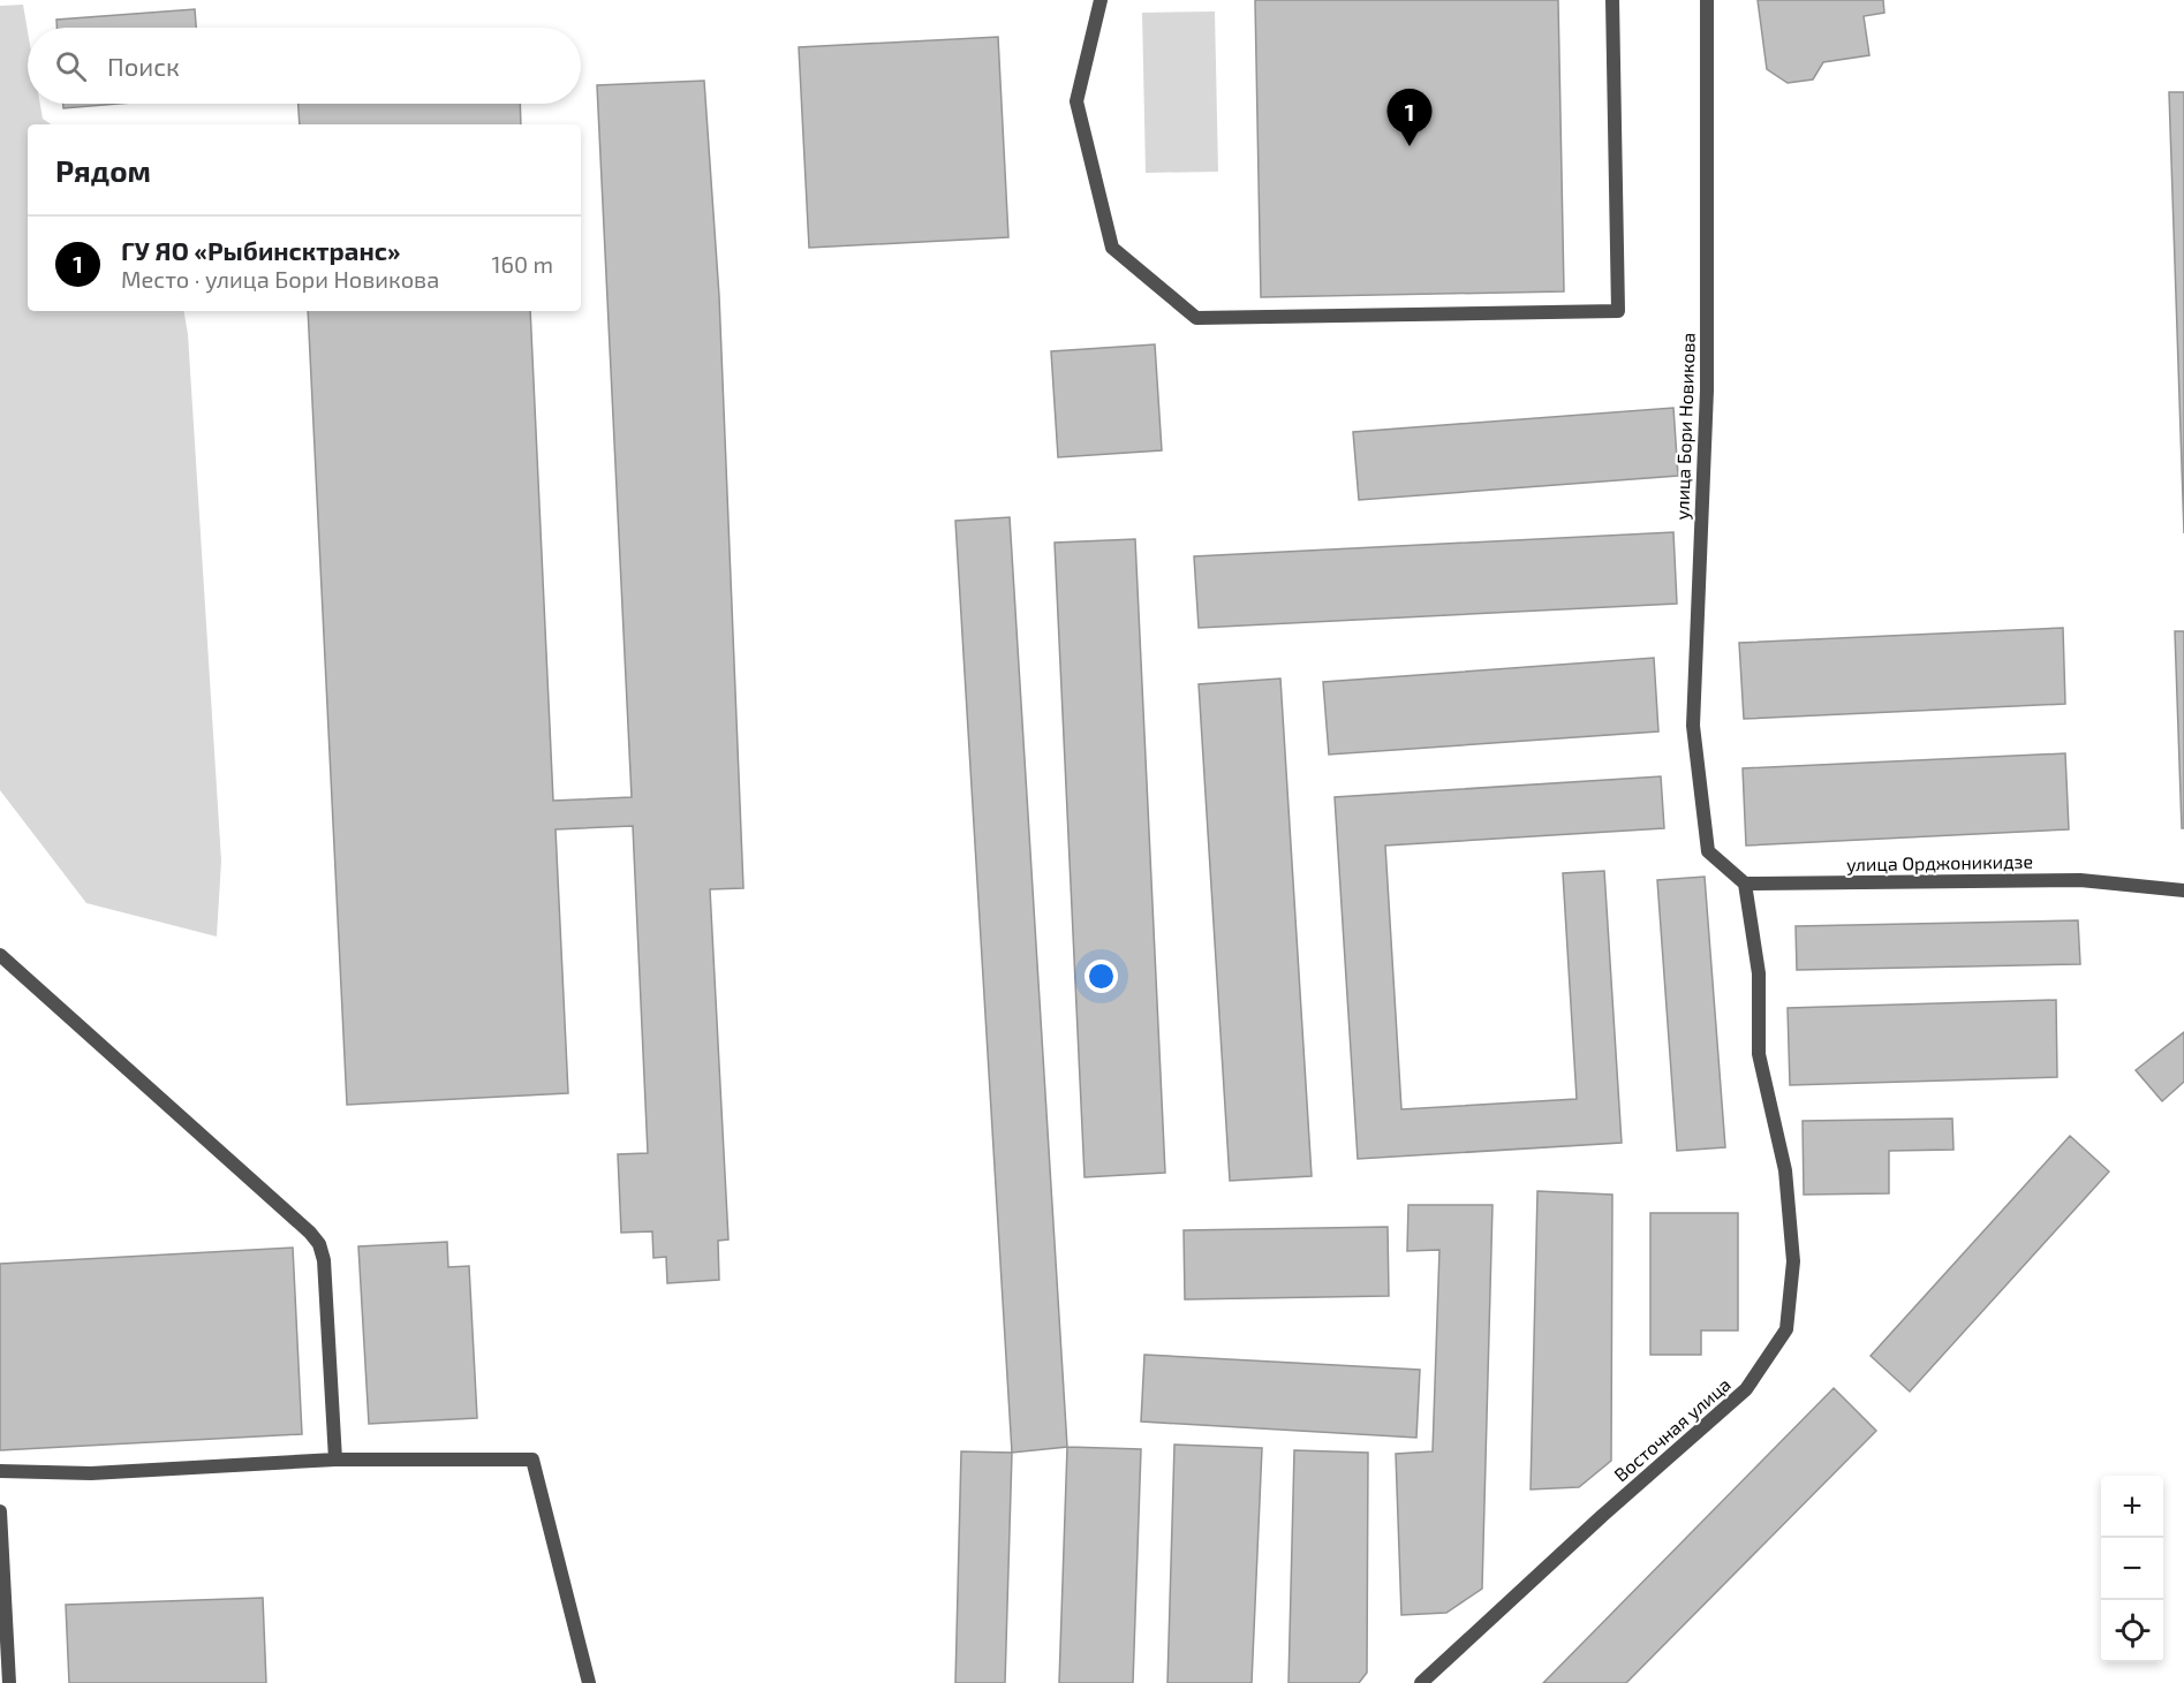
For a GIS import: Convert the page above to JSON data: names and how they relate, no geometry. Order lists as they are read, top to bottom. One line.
{"streets":{"street":["улица Бори Новикова","улица Орджоникидзе","Восточная улица"]},"crossings":[["улица Бори Новикова","улица Орджоникидзе"],["улица Бори Новикова","Восточная улица"],["улица Орджоникидзе","Восточная улица"]],"page":{"search":"Поиск","pins":"1","heading":"Рядом","list":[{"mark":"1","name":"ГУ ЯО «Рыбинсктранс»","note":"Место · улица Бори Новикова","value":"160 m"}],"map_buttons":["+","−"]}}
